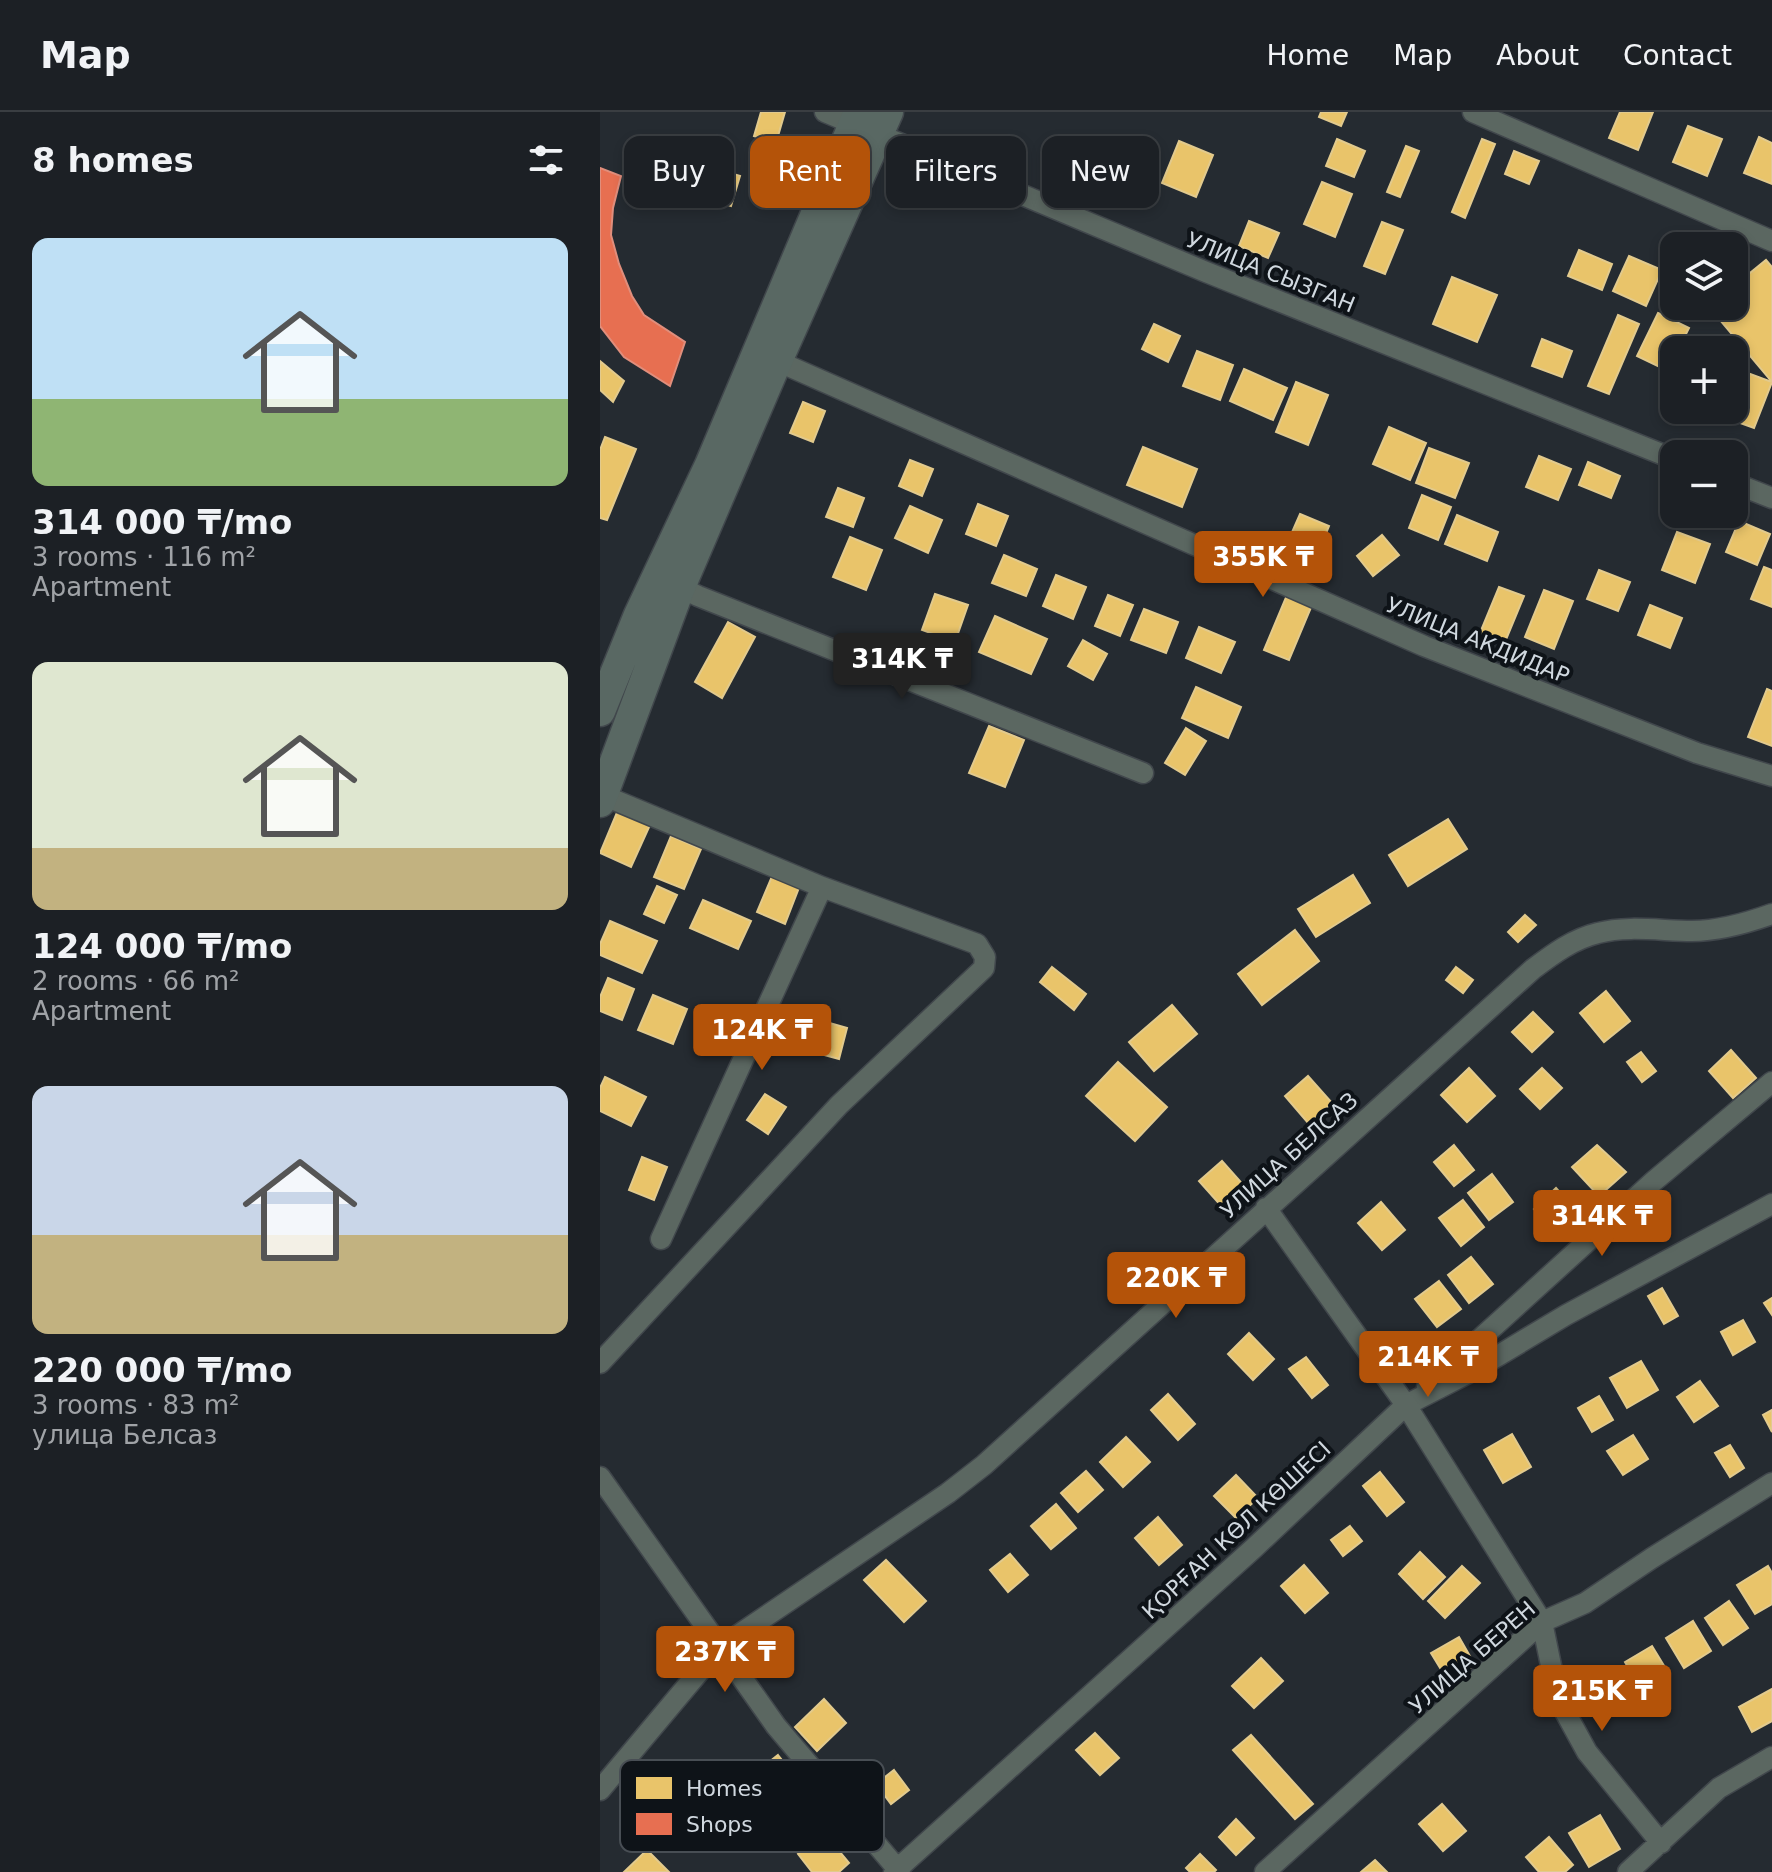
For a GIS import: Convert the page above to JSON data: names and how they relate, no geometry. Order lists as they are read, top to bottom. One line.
{"streets":{"street":["УЛИЦА СЫЗГАН","УЛИЦА АКДИДАР","УЛИЦА БЕЛСАЗ","ҚОРҒАН КӨЛ КӨШЕСІ","УЛИЦА БЕРЕН"]},"legend":["Homes","Shops"],"page":{"header":"Map","nav":["Home","Map","About","Contact"],"heading":"8 homes","chip":["Buy","Rent","Filters","New"],"list":[{"name":"314 000 ₸/mo","note":"3 rooms · 116 m² · Apartment"},{"name":"124 000 ₸/mo","note":"2 rooms · 66 m² · Apartment"},{"name":"220 000 ₸/mo","note":"3 rooms · 83 m² · улица Белсаз"}],"map_buttons":["+","−"],"price":["355K ₸","314K ₸","124K ₸","314K ₸","220K ₸","214K ₸","237K ₸","215K ₸"]}}
